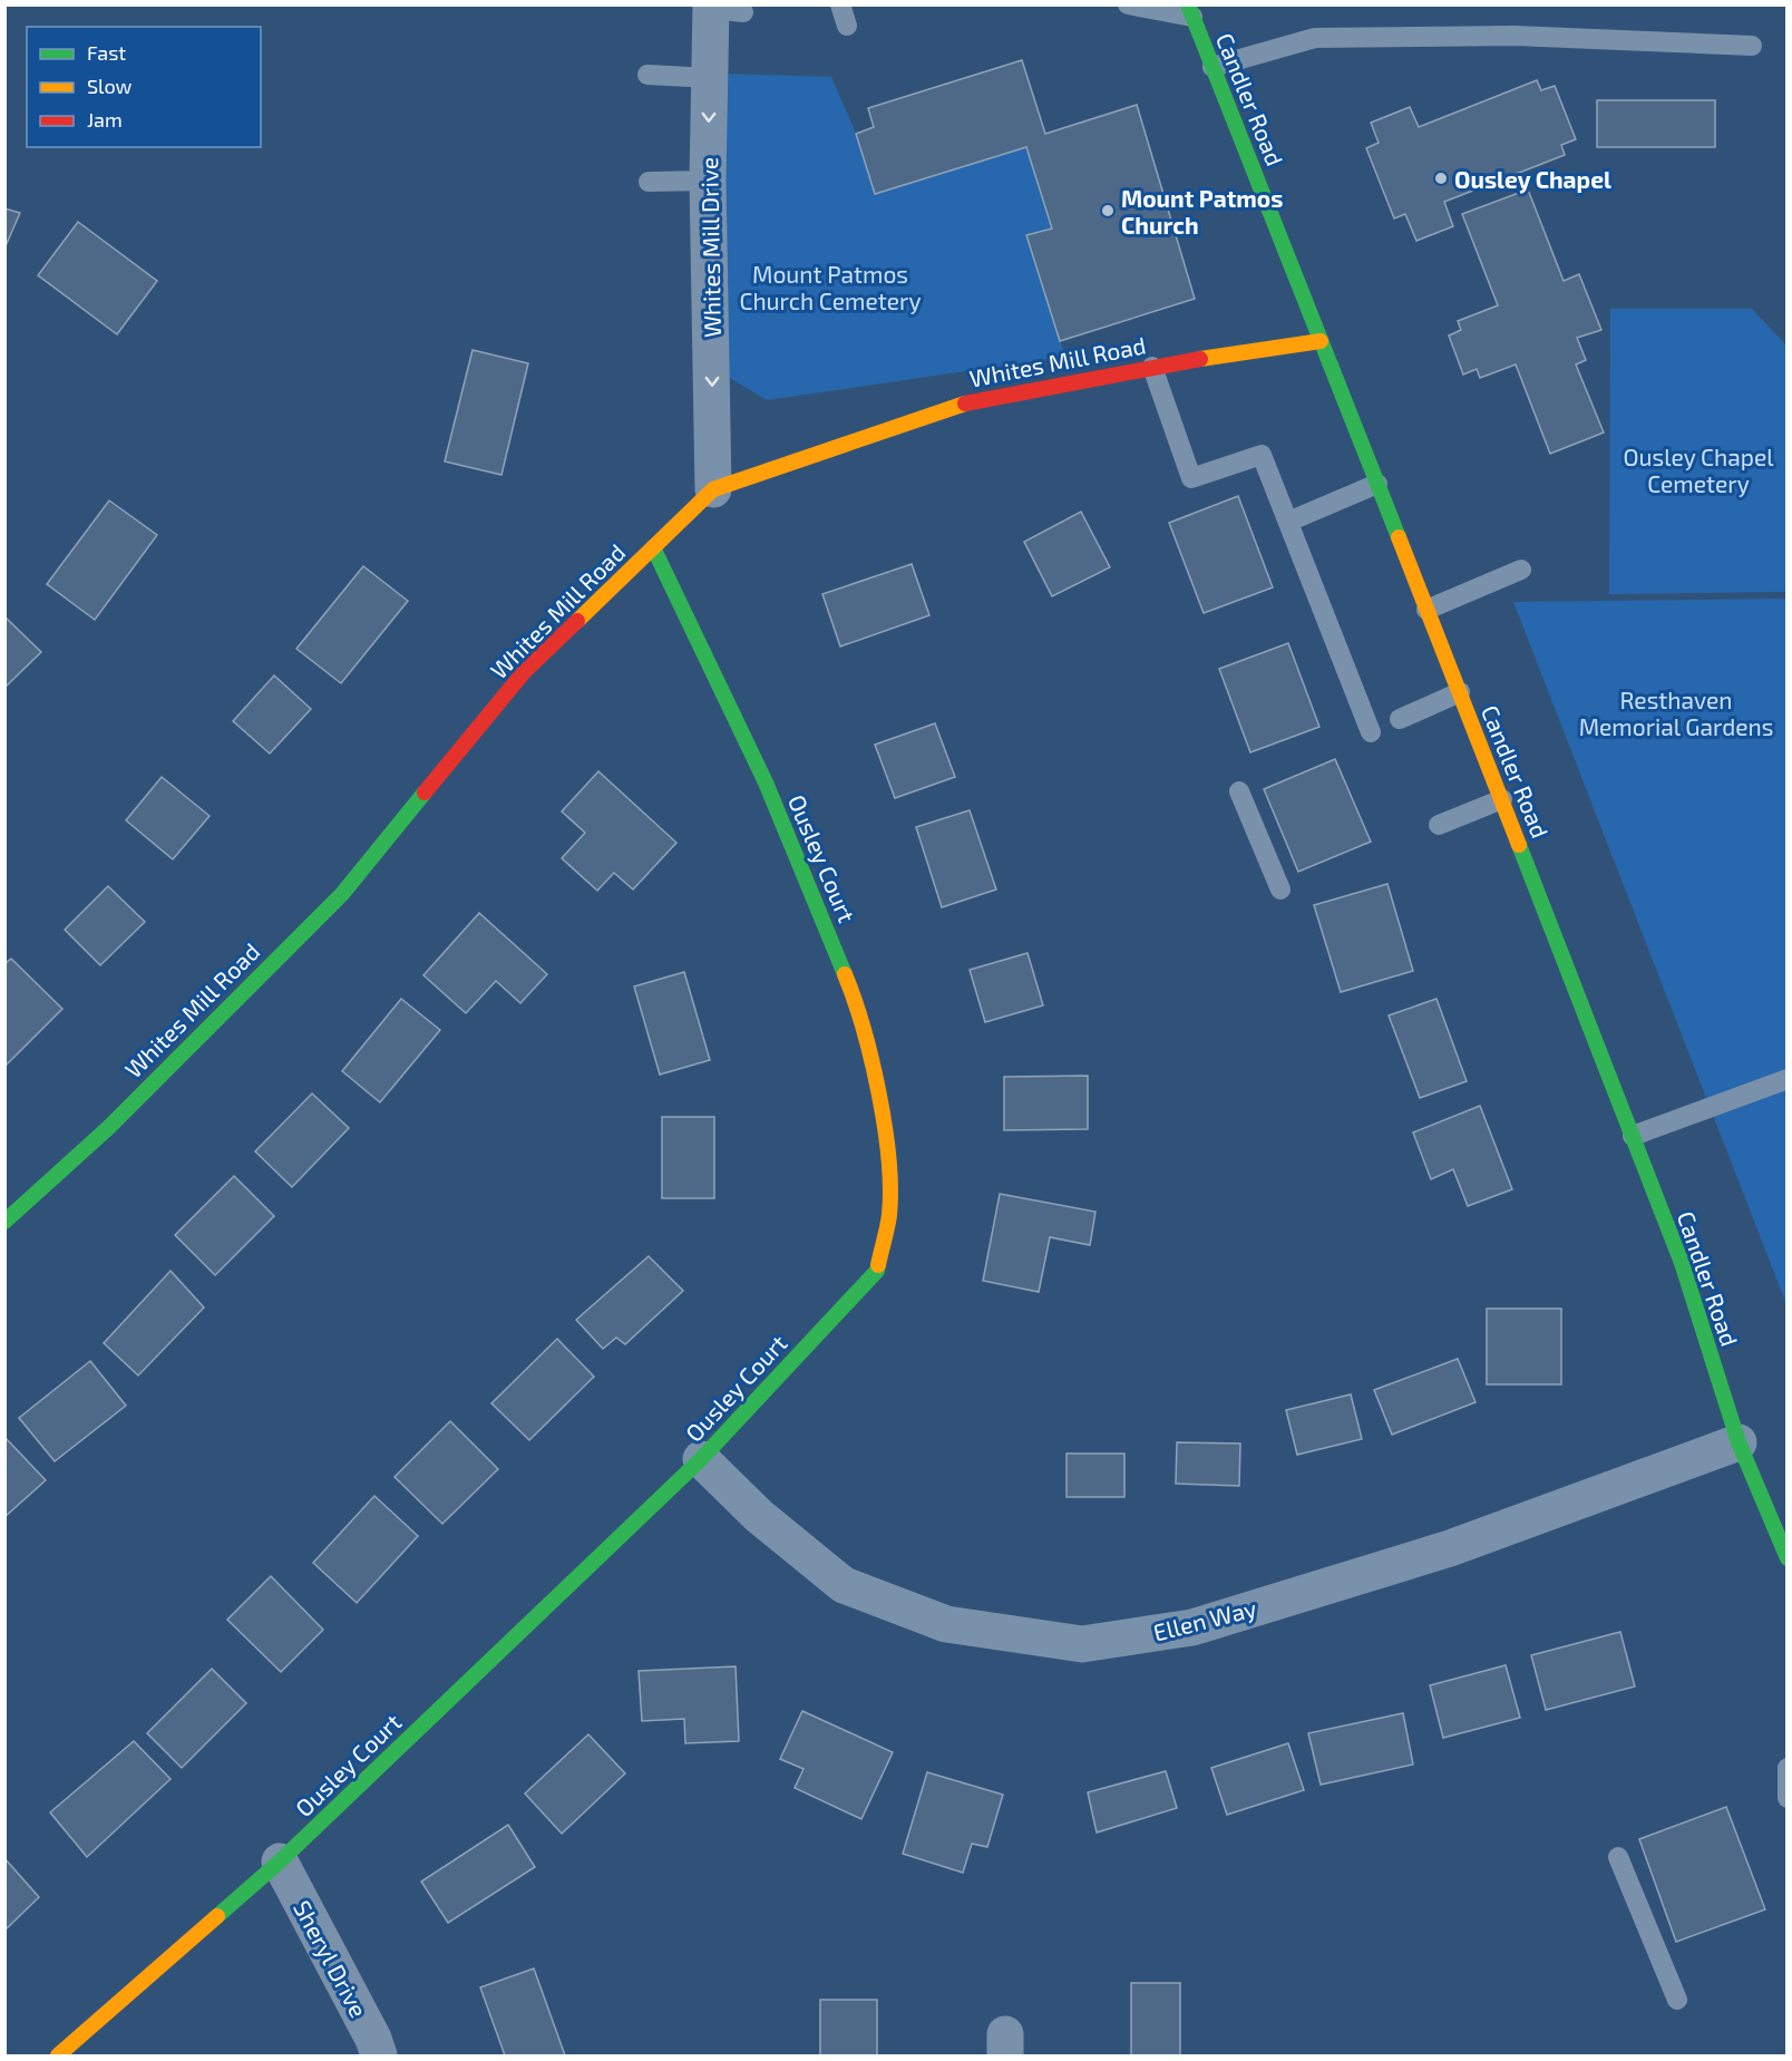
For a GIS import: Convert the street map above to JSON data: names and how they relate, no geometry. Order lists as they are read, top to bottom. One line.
{"streets":{"street":["Candler Road","Whites Mill Drive","Whites Mill Road","Ousley Court","Ellen Way","Sheryl Drive"]},"crossings":[["Candler Road","Whites Mill Road"],["Candler Road","Ellen Way"],["Whites Mill Drive","Whites Mill Road"],["Whites Mill Road","Ousley Court"],["Ousley Court","Ellen Way"],["Ousley Court","Sheryl Drive"]],"one_way":["Whites Mill Drive"],"parks":["Mount Patmos Church Cemetery","Ousley Chapel Cemetery","Resthaven Memorial Gardens"],"places":["Ousley Chapel","Mount Patmos Church"],"legend":["Fast","Slow","Jam"]}
